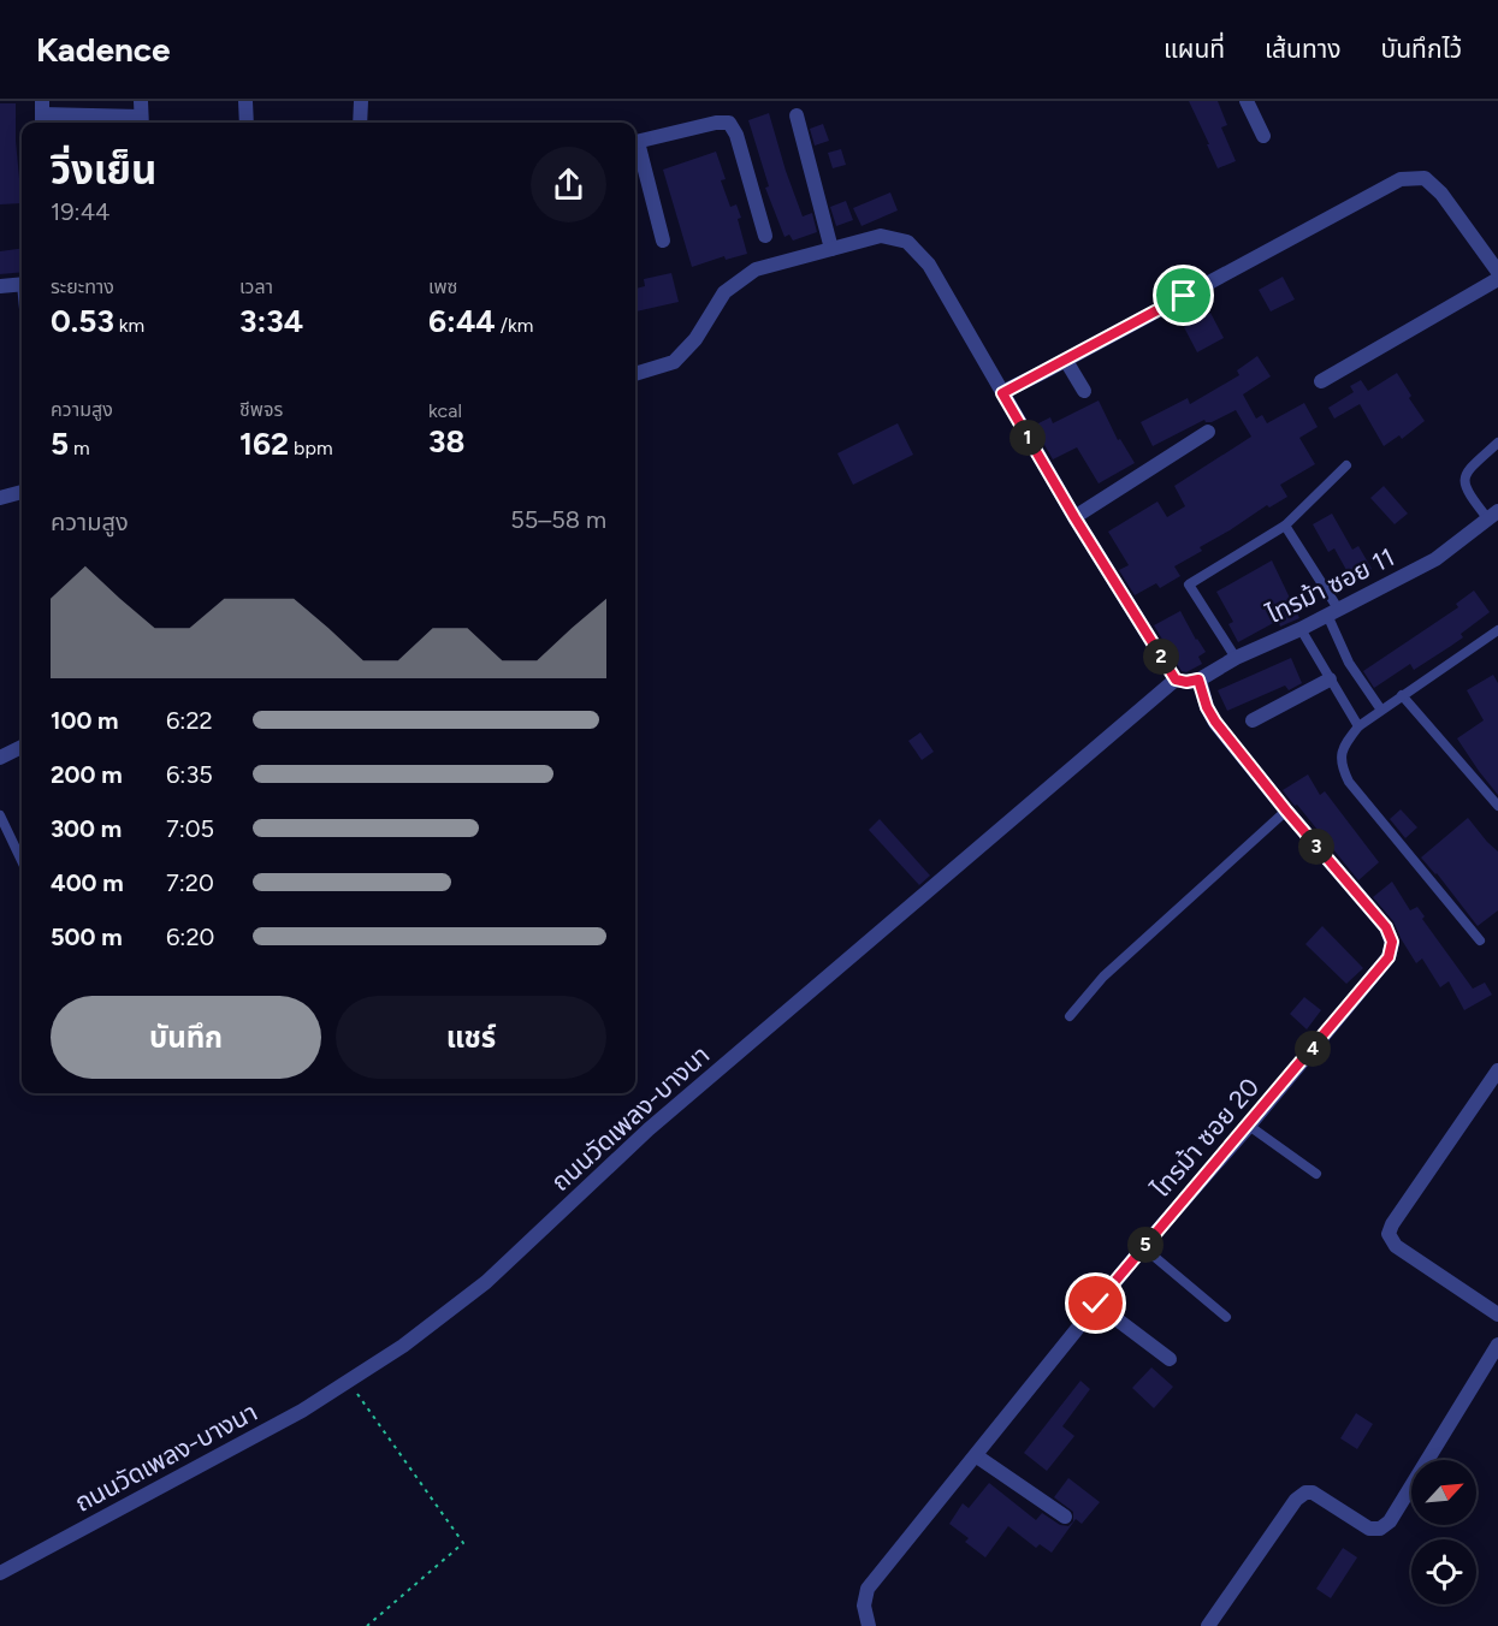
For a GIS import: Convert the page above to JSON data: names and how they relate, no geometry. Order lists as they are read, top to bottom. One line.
{"streets":{"street":["ไทรม้า ซอย 11","ถนนวัดเพลง-บางนา","ไทรม้า ซอย 20"]},"crossings":[["ไทรม้า ซอย 11","ไทรม้า ซอย 20"]],"north":"top right","page":{"header":"Kadence","nav":["แผนที่","เส้นทาง","บันทึกไว้"],"heading":["วิ่งเย็น","19:44"],"stats":[["ระยะทาง","0.53 km"],["เวลา","3:34"],["เพซ","6:44 /km"],["ความสูง","5 m"],["ชีพจร","162 bpm"],["kcal","38"]],"pins":["1","2","3","4","5"],"chart":["ความสูง","55–58 m"],"list":[{"name":"100 m","note":"6:22"},{"name":"200 m","note":"6:35"},{"name":"300 m","note":"7:05"},{"name":"400 m","note":"7:20"},{"name":"500 m","note":"6:20"}],"buttons":["บันทึก","แชร์"]}}
